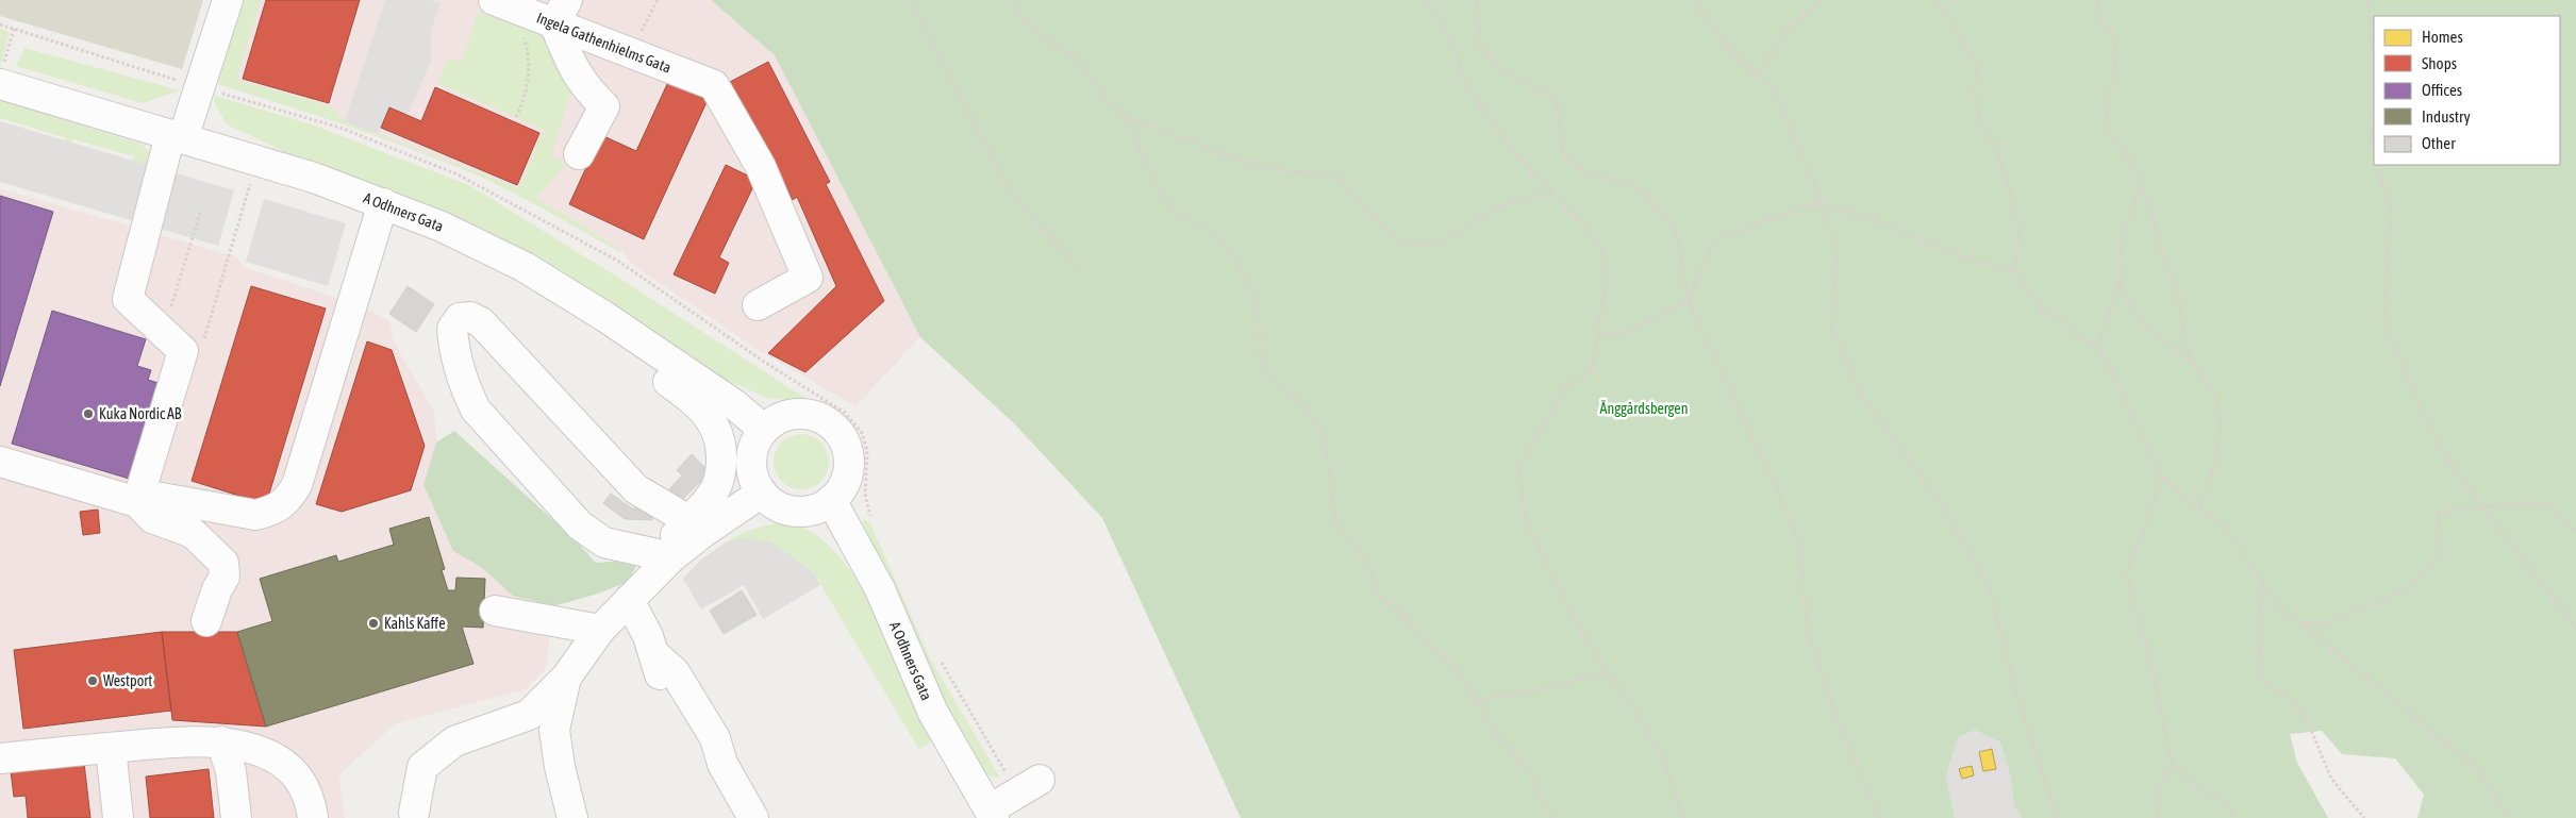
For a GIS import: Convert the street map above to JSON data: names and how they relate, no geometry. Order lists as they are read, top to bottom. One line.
{"streets":{"street":["Ingela Gathenhielms Gata","A Odhners Gata"]},"parks":["Änggårdsbergen"],"places":["Kuka Nordic AB","Kahls Kaffe","Westport"],"legend":["Homes","Shops","Offices","Industry","Other"]}
